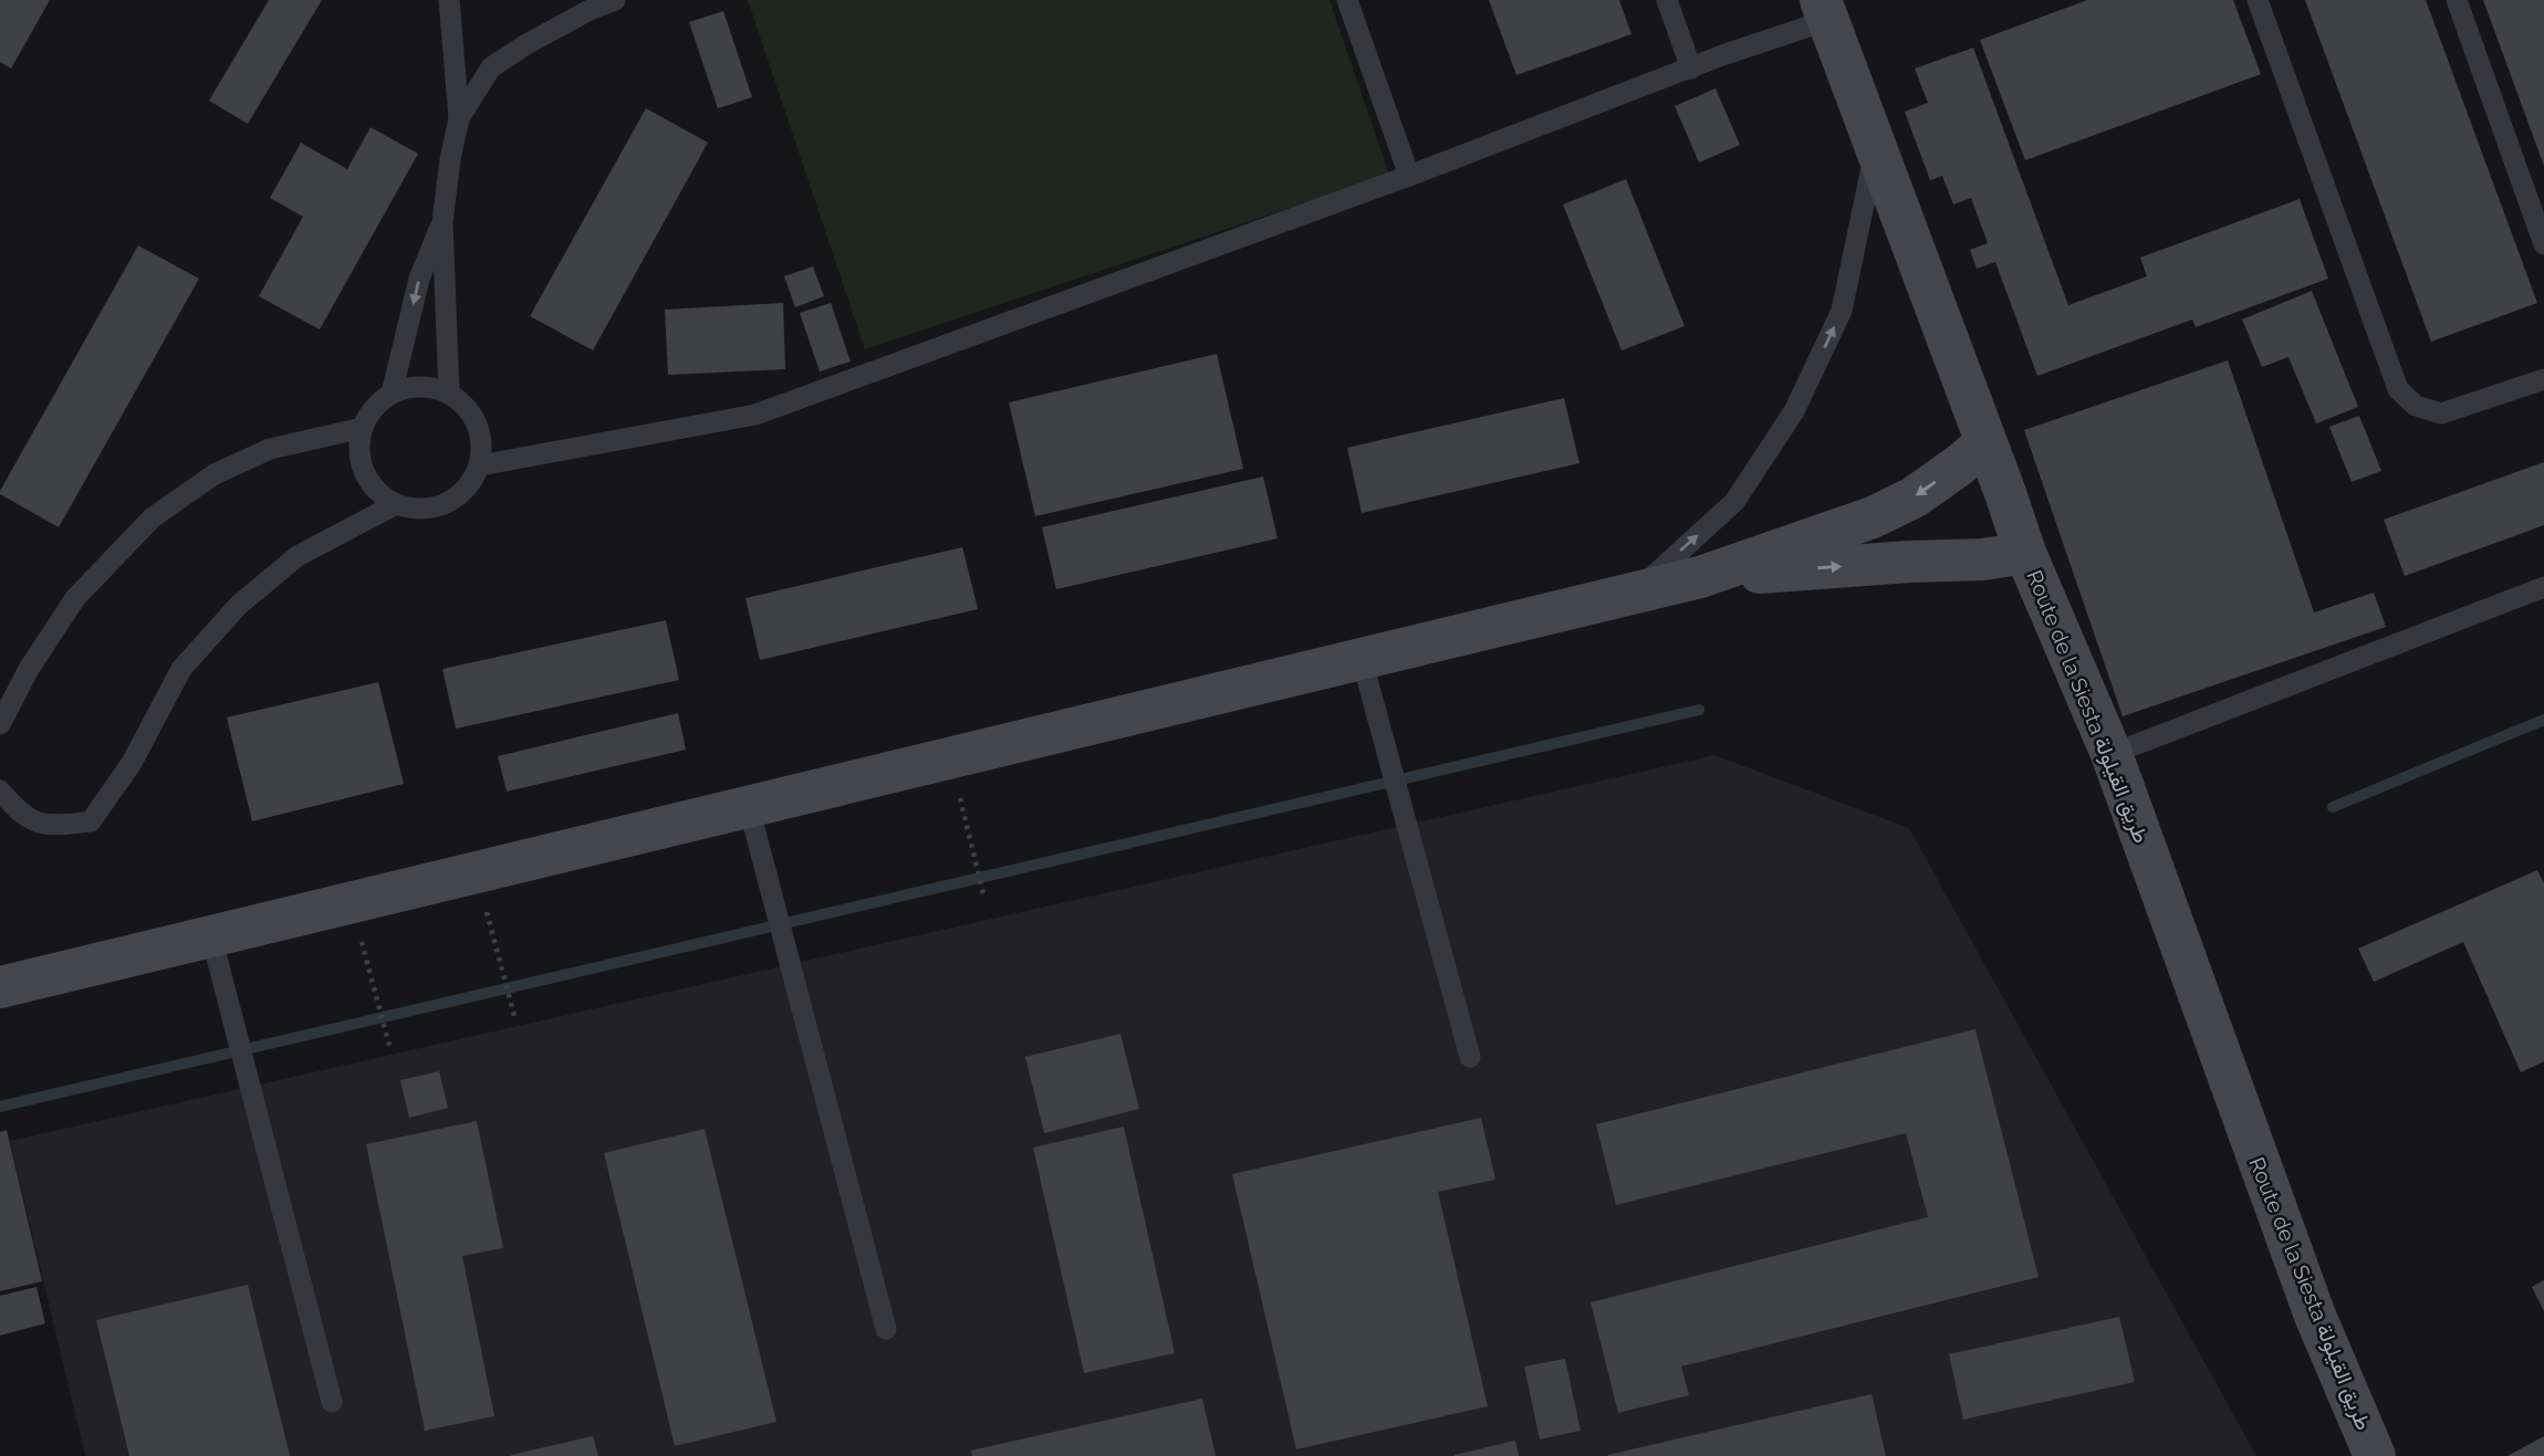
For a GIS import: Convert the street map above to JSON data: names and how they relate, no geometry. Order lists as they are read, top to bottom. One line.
{"streets":{"street":["Route de la Siesta طريق القيلولة"]}}
